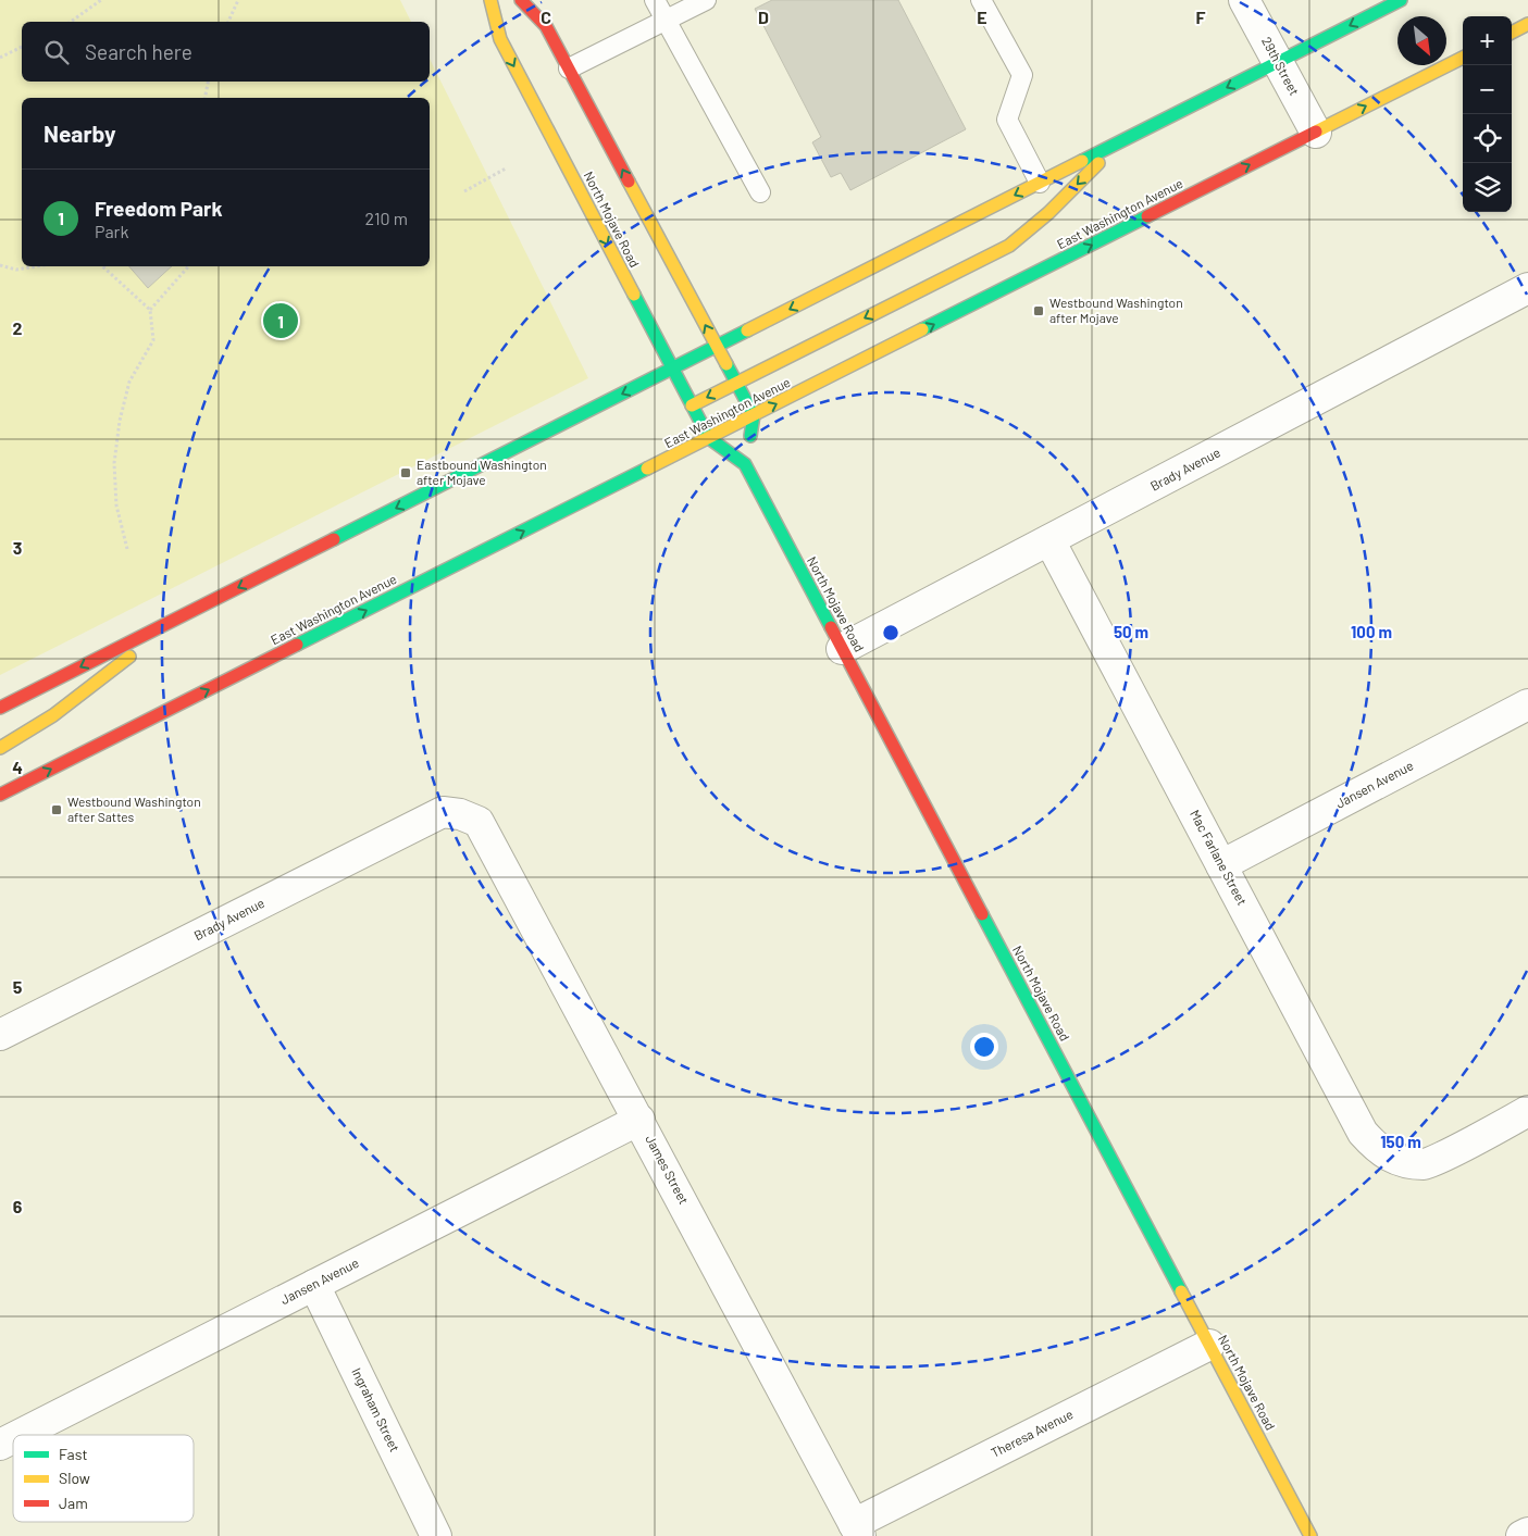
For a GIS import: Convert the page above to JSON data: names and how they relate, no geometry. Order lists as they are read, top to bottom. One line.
{"streets":{"main road":["East Washington Avenue","North Mojave Road"],"street":["29th Street","Brady Avenue","Jansen Avenue","Mac Farlane Street","James Street","Ingraham Street","Theresa Avenue"]},"crossings":[["29th Street","East Washington Avenue"],["East Washington Avenue","North Mojave Road"],["North Mojave Road","Brady Avenue"],["North Mojave Road","Theresa Avenue"],["Brady Avenue","Mac Farlane Street"],["Brady Avenue","James Street"],["Jansen Avenue","Mac Farlane Street"],["Jansen Avenue","James Street"],["Jansen Avenue","Ingraham Street"],["James Street","Theresa Avenue"]],"places":{"transit":["Westbound Washington after Mojave","Eastbound Washington after Mojave","Westbound Washington after Sattes"]},"legend":["Fast","Slow","Jam"],"north":"bottom right","page":{"map_buttons":["+","−"],"search":"Search here","heading":"Nearby","list":[{"mark":"1","name":"Freedom Park","note":"Park","value":"210 m"}],"pins":"1"},"grid":{"columns":["C","D","E","F"],"rows":["2","3","4","5","6"]},"rings":["50 m","100 m","150 m"]}
